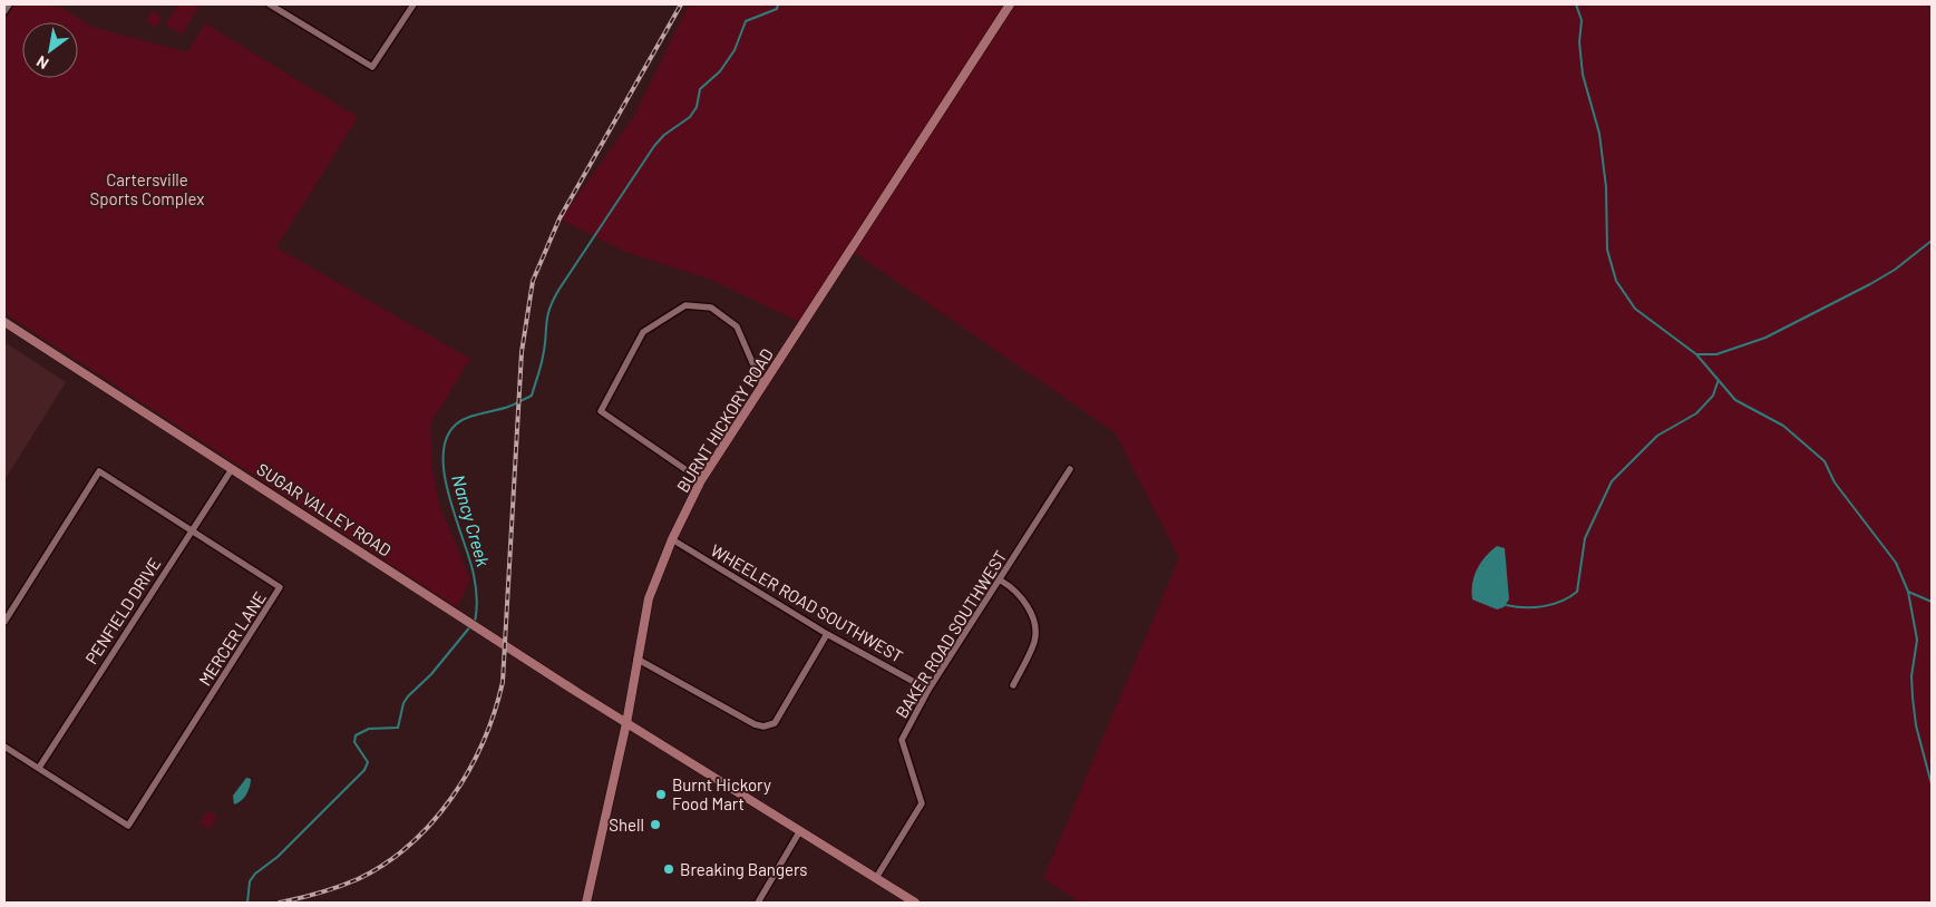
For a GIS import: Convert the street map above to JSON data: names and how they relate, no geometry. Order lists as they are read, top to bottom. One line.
{"streets":{"street":["BURNT HICKORY ROAD","SUGAR VALLEY ROAD","WHEELER ROAD SOUTHWEST","PENFIELD DRIVE","BAKER ROAD SOUTHWEST","MERCER LANE"]},"crossings":[["BURNT HICKORY ROAD","SUGAR VALLEY ROAD"],["BURNT HICKORY ROAD","WHEELER ROAD SOUTHWEST"],["SUGAR VALLEY ROAD","PENFIELD DRIVE"],["SUGAR VALLEY ROAD","BAKER ROAD SOUTHWEST"],["WHEELER ROAD SOUTHWEST","BAKER ROAD SOUTHWEST"],["PENFIELD DRIVE","MERCER LANE"]],"water":["Nancy Creek"],"parks":["Cartersville Sports Complex"],"places":["Burnt Hickory Food Mart","Shell","Breaking Bangers"],"north":"bottom left"}
